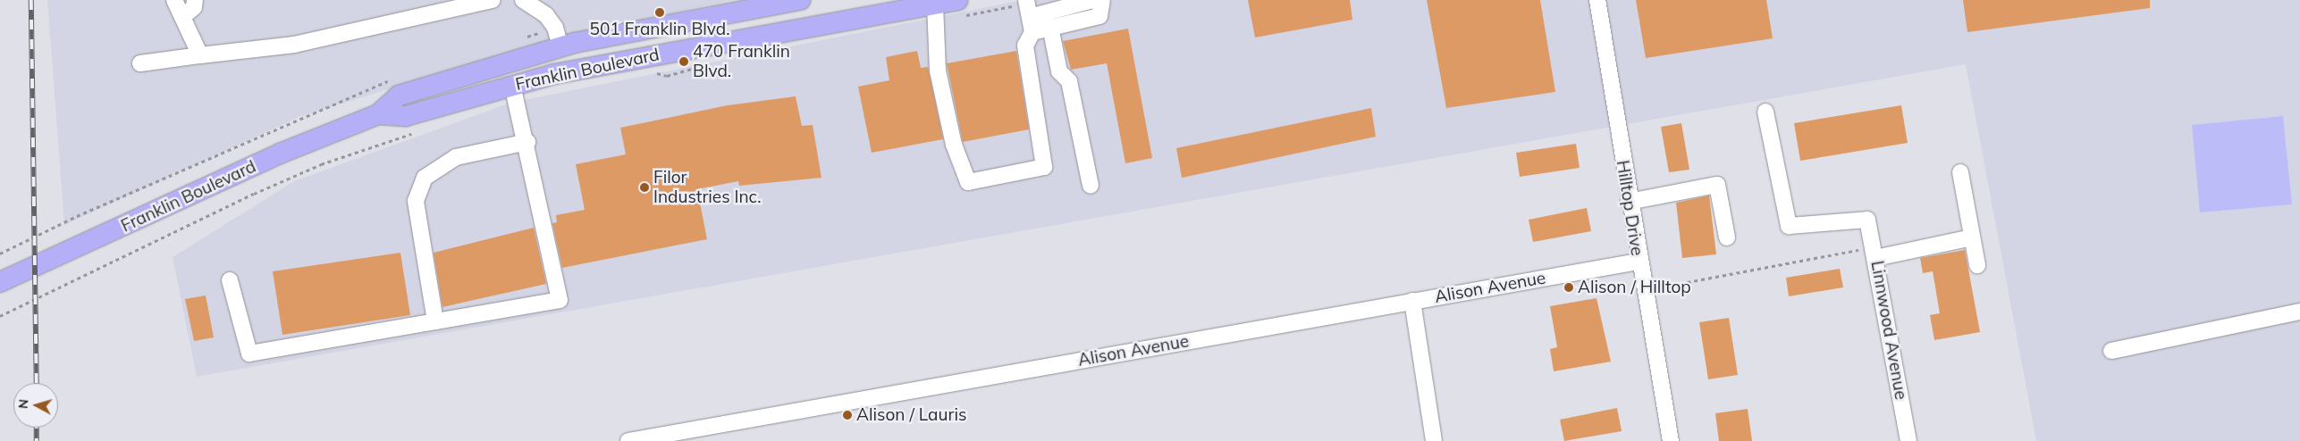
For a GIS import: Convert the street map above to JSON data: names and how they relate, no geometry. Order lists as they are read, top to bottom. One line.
{"streets":{"main road":["Franklin Boulevard"],"street":["Hilltop Drive","Alison Avenue","Linnwood Avenue"]},"crossings":[["Hilltop Drive","Alison Avenue"]],"places":["501 Franklin Blvd.","470 Franklin Blvd.","Filor Industries Inc.","Alison / Hilltop","Alison / Lauris"],"north":"left"}
